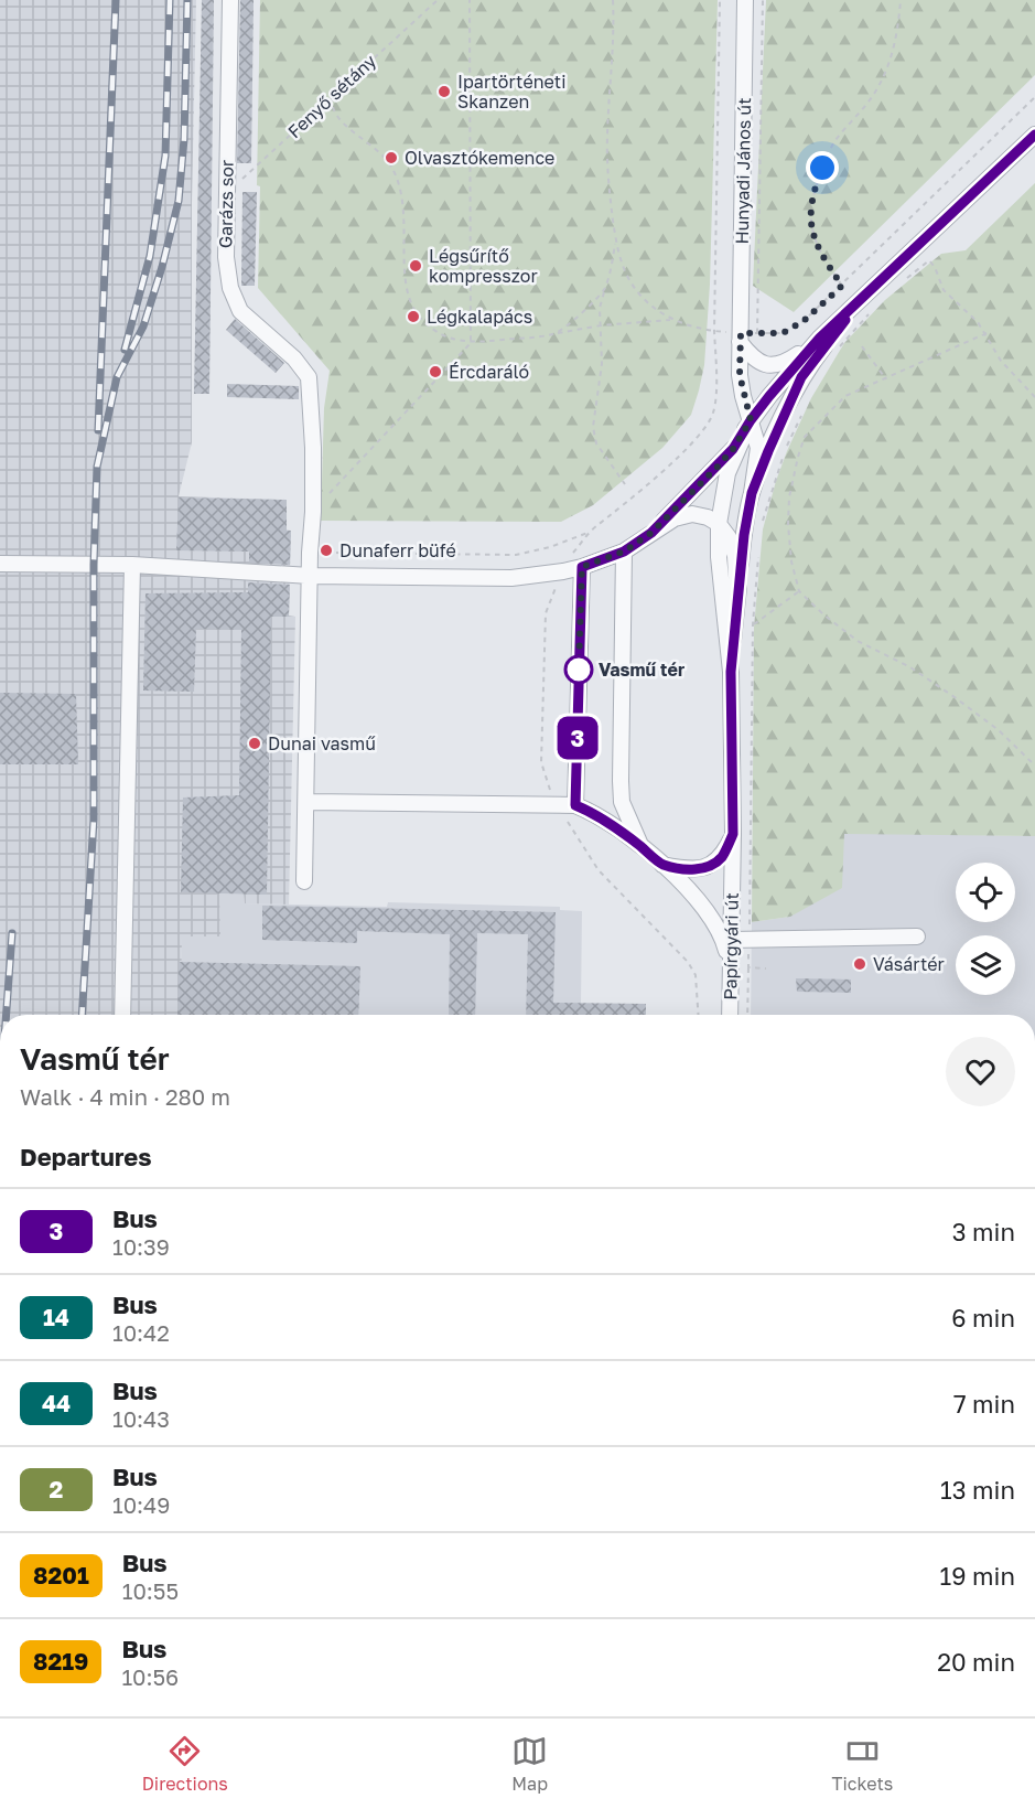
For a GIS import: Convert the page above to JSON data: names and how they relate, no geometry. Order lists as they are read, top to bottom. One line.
{"streets":{"street":["Hunyadi János út","Garázs sor","Papírgyári út"],"path":["Fenyő sétány"]},"crossings":[["Fenyő sétány","Garázs sor"]],"places":["Ipartörténeti Skanzen","Olvasztókemence","Légsűrítő kompresszor","Légkalapács","Ércdaráló","Dunaferr büfé","Vasmű tér","Dunai vasmű","Vásártér"],"lines":["bus line 3"],"page":{"on_map":"3","heading":[["Vasmű tér","Walk · 4 min · 280 m"],"Departures"],"list":[{"mark":"3","name":"Bus","note":"10:39","value":"3 min"},{"mark":"14","name":"Bus","note":"10:42","value":"6 min"},{"mark":"44","name":"Bus","note":"10:43","value":"7 min"},{"mark":"2","name":"Bus","note":"10:49","value":"13 min"},{"mark":"8201","name":"Bus","note":"10:55","value":"19 min"},{"mark":"8219","name":"Bus","note":"10:56","value":"20 min"}],"tabs":["Directions","Map","Tickets"]}}
